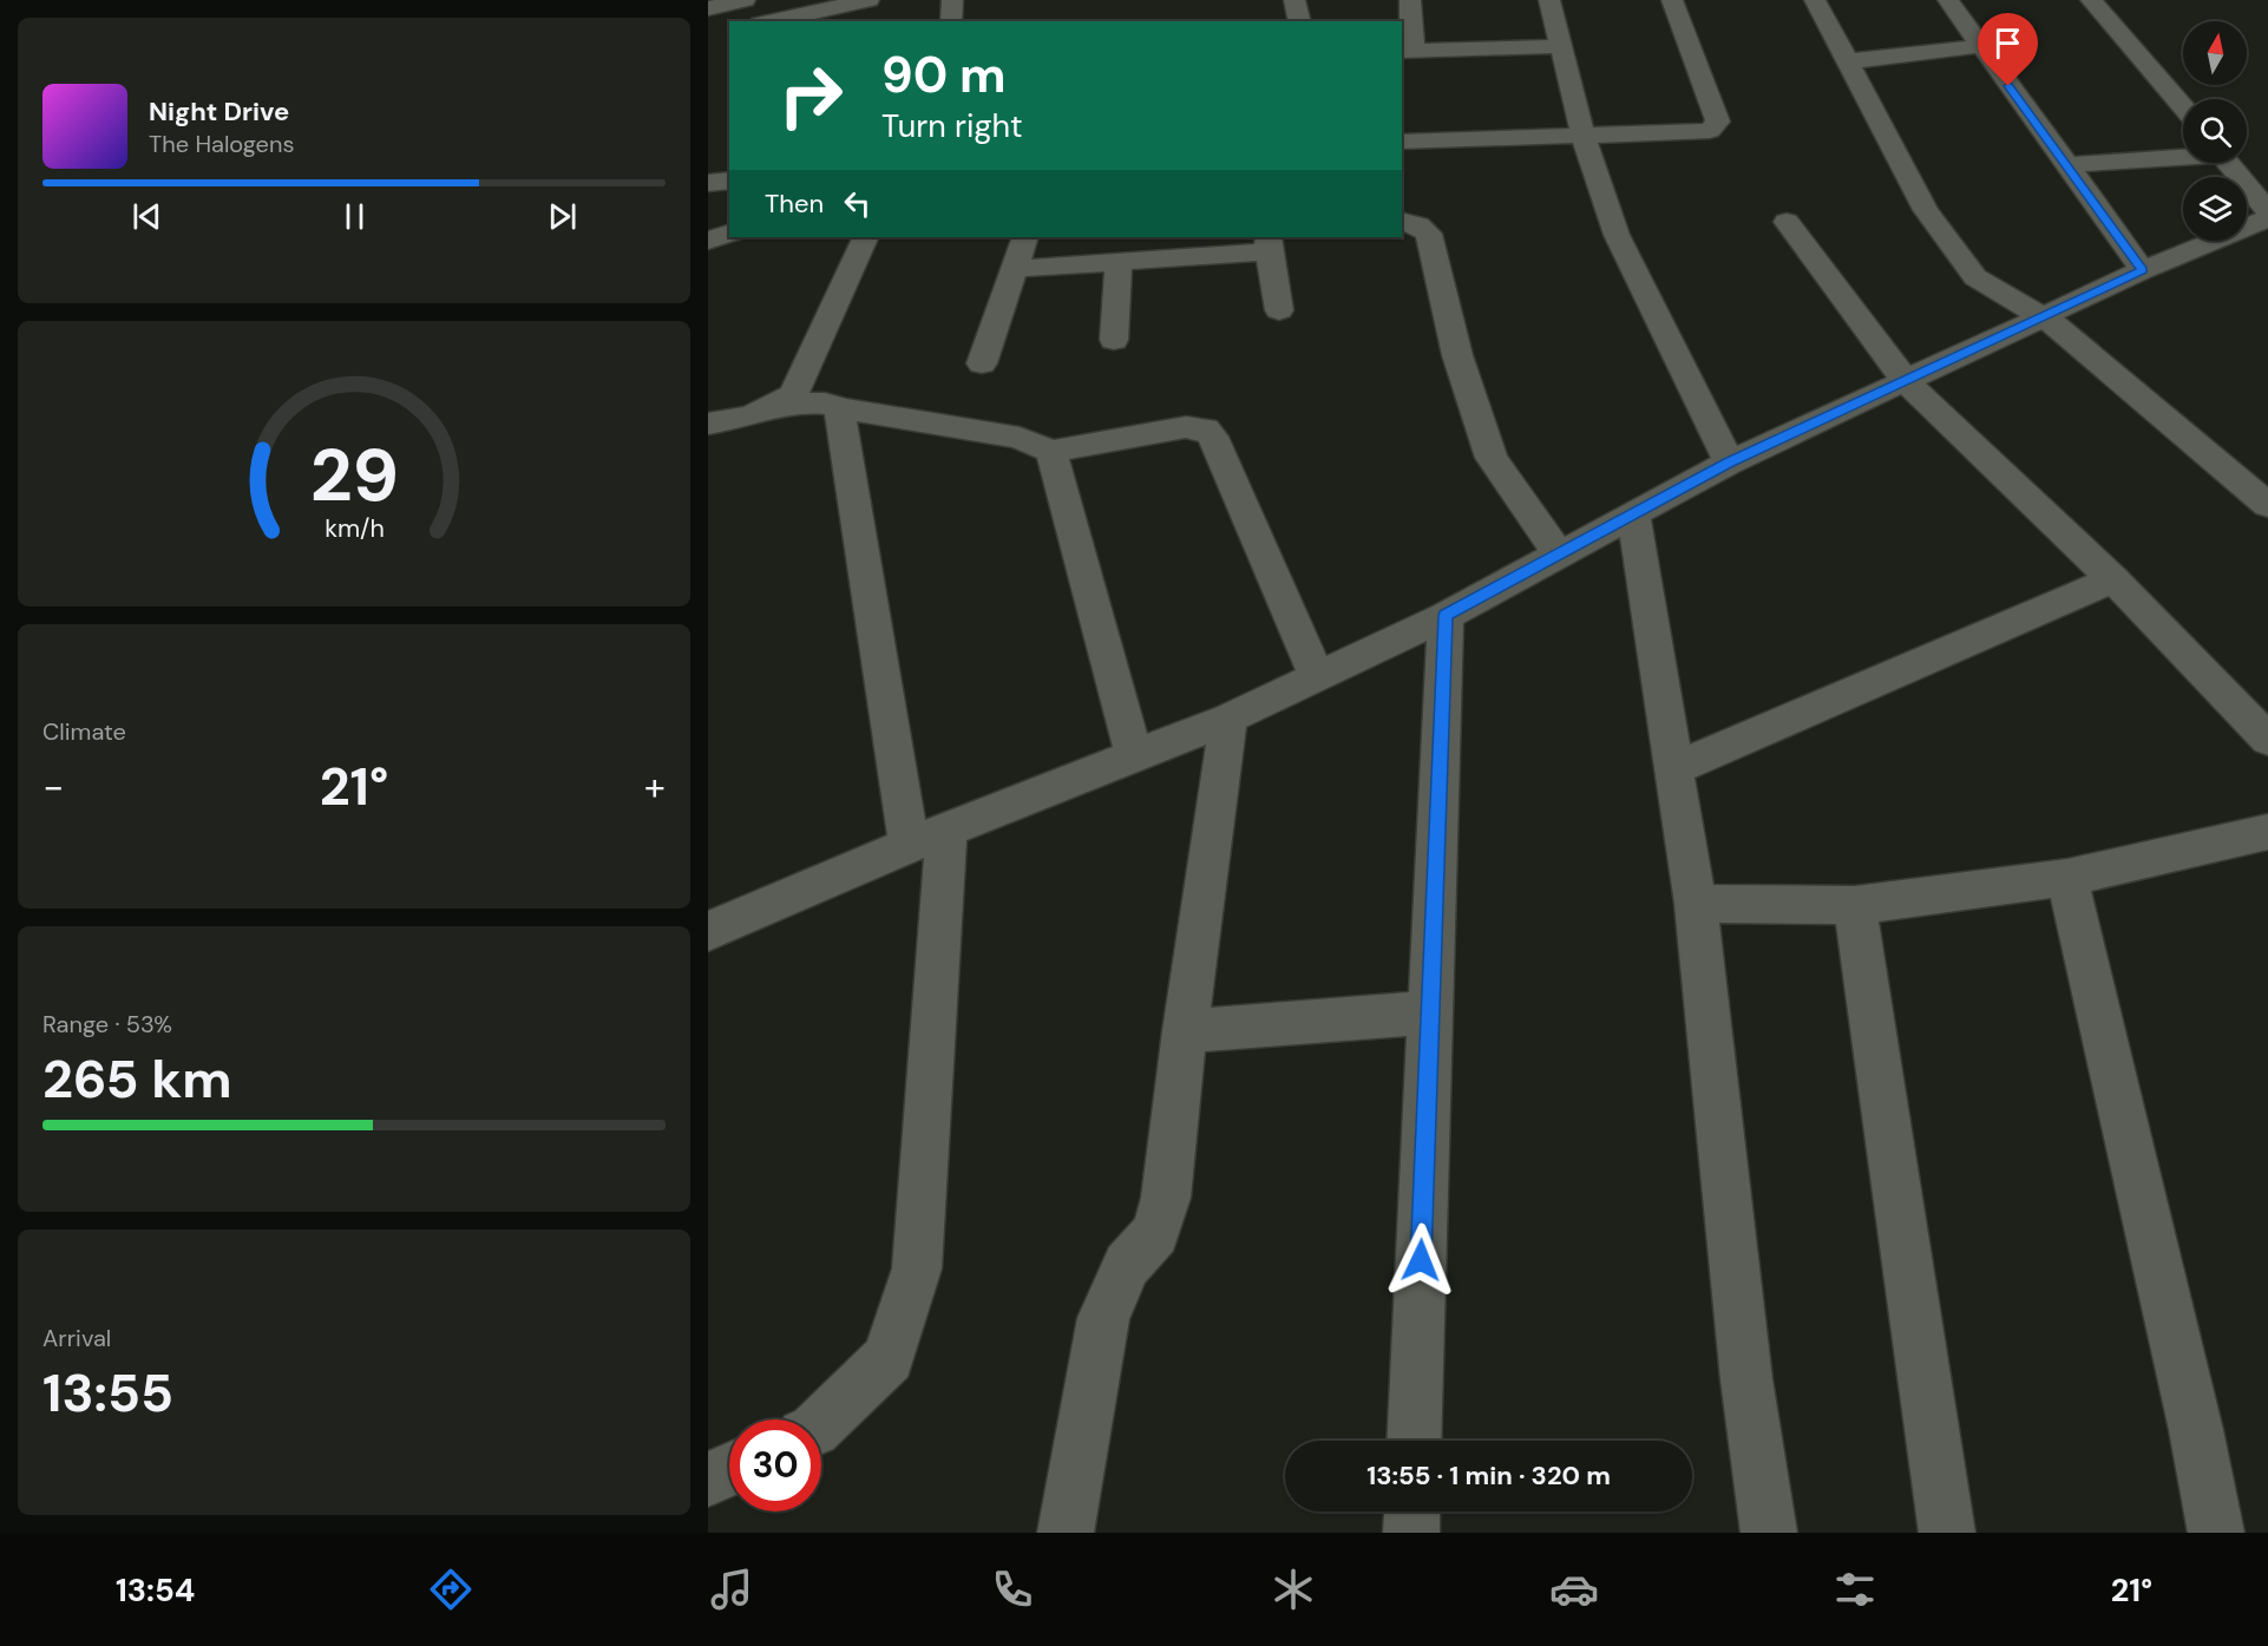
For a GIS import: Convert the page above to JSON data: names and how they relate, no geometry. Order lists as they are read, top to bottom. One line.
{"north":"top","page":{"turn":["90 m","Turn right"],"song":["Night Drive","The Halogens"],"then":"Then","tile":["Climate",["Range · 53%","265 km"],["Arrival","13:55"]],"heat":["−","21°","+"],"limit":"30","trip":"13:55 · 1 min · 320 m","tabs":["13:54","21°"],"gauge":["29","km/h"]}}
